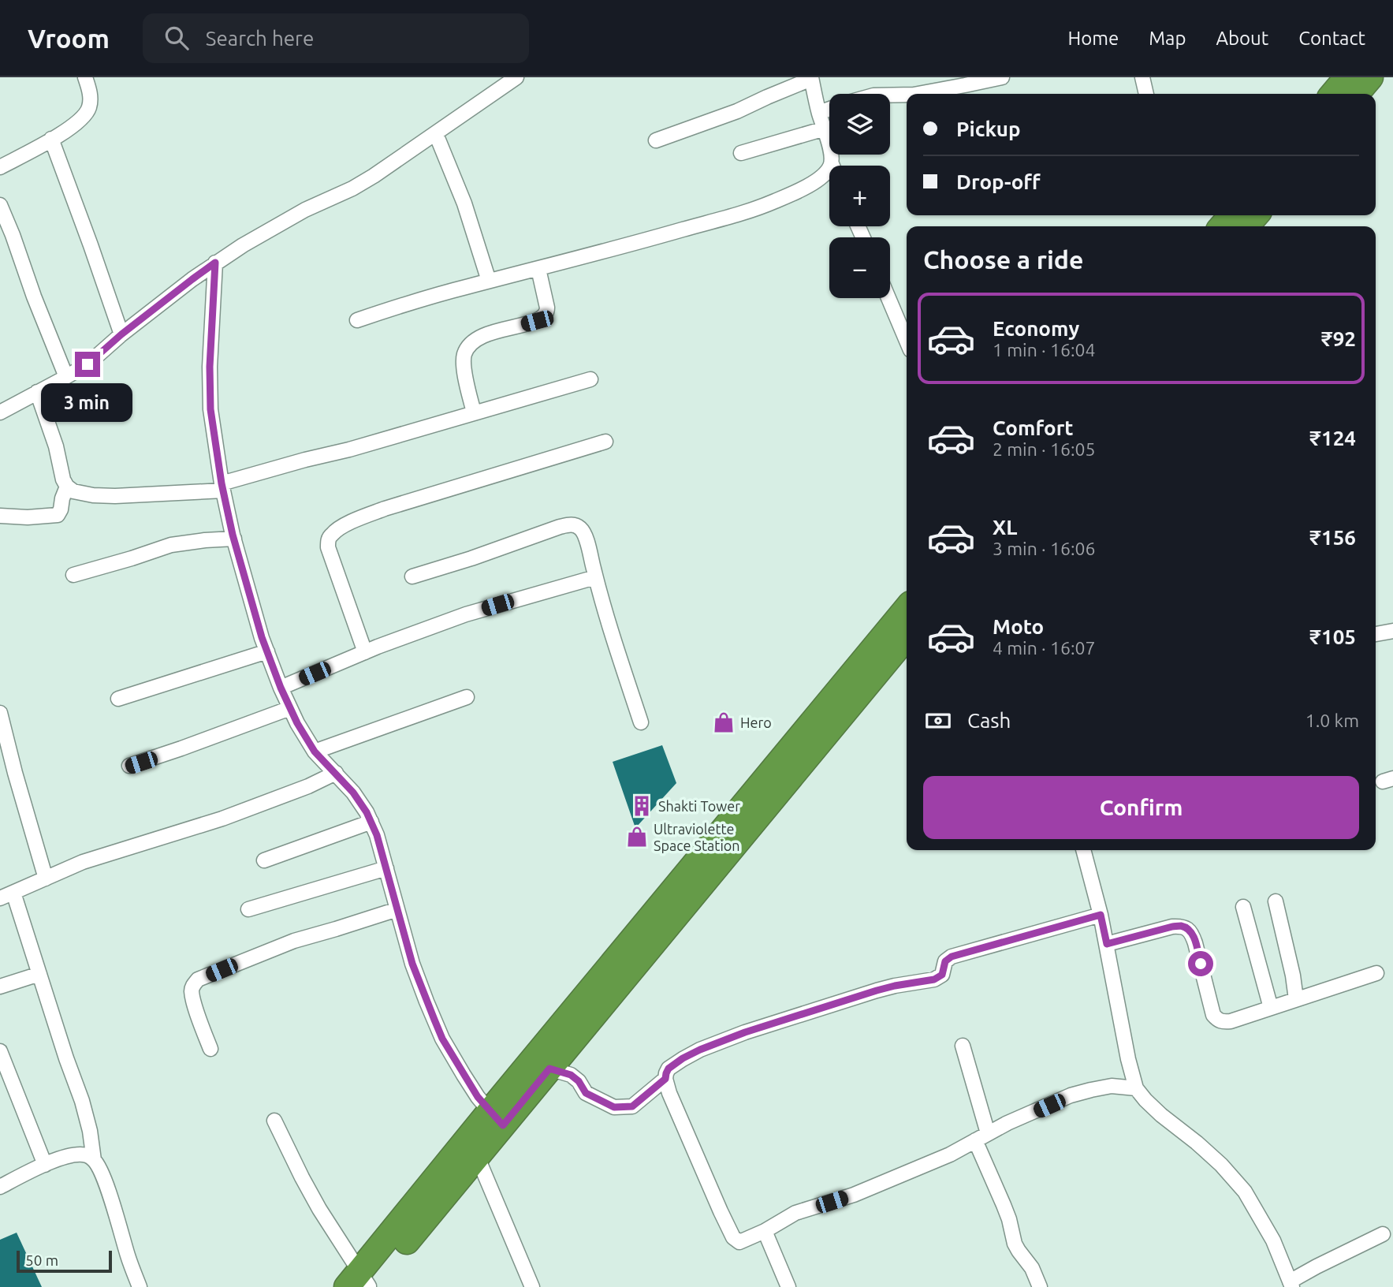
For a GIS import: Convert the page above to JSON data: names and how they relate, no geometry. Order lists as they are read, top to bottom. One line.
{"places":{"shop":["Hero","Ultraviolette Space Station"],"building":["Shakti Tower"]},"scale_bar":"50 m","page":{"header":"Vroom","search":"Search here","nav":["Home","Map","About","Contact"],"map_buttons":["+","−"],"banner":["Pickup","Drop-off"],"heading":"Choose a ride","list":[{"name":"Economy","note":"1 min · 16:04","value":"₹92"},{"name":"Comfort","note":"2 min · 16:05","value":"₹124"},{"name":"XL","note":"3 min · 16:06","value":"₹156"},{"name":"Moto","note":"4 min · 16:07","value":"₹105"}],"bubble":"3 min","pay":["Cash","1.0 km"],"buttons":"Confirm","scale":"50 m"}}
